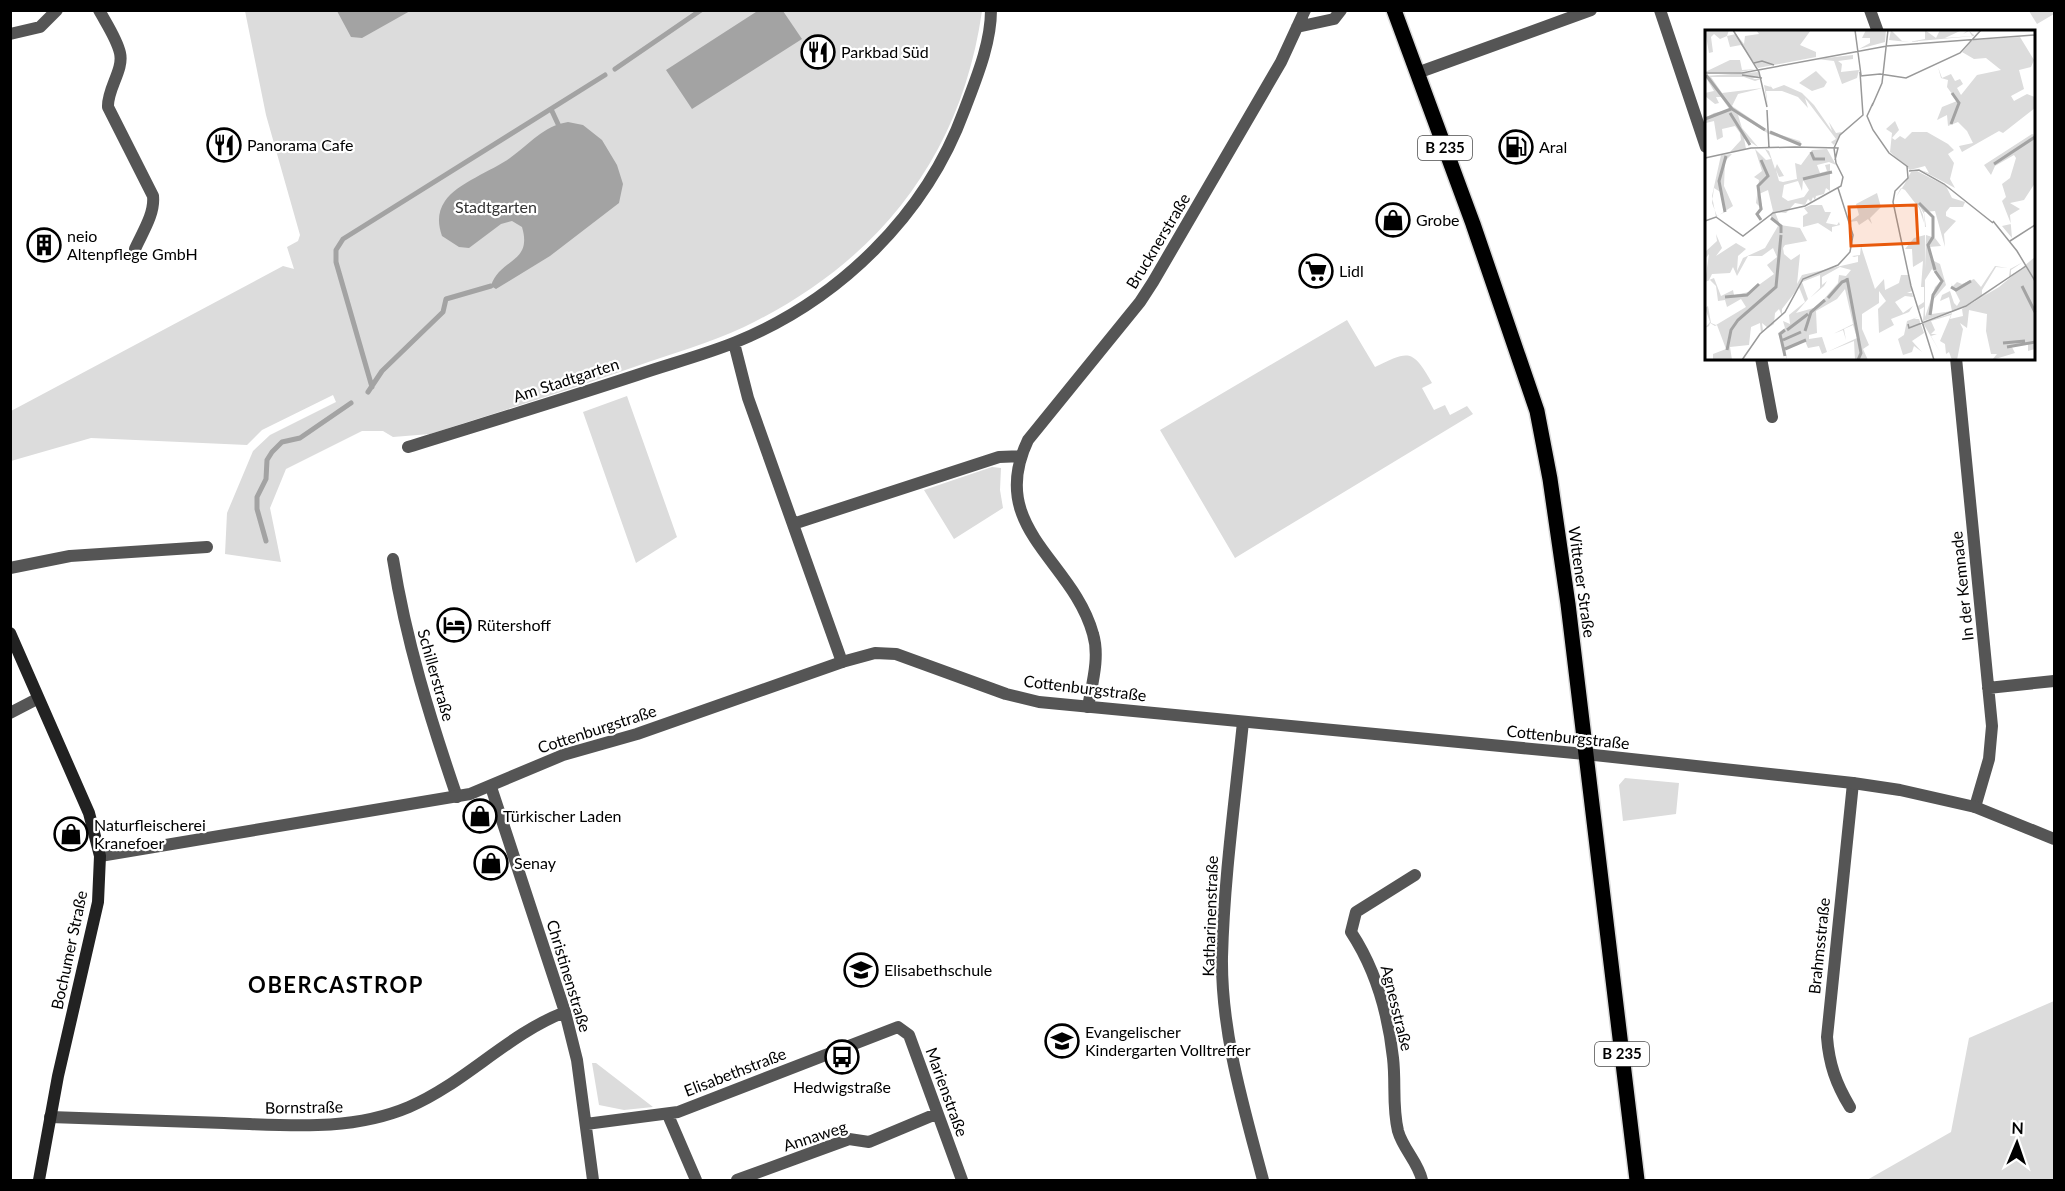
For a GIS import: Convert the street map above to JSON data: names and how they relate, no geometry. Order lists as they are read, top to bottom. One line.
{"streets":{"main road":["B 235","Wittener Straße","Bochumer Straße"],"street":["Brucknerstraße","Am Stadtgarten","In der Kemnade","Schillerstraße","Cottenburgstraße","Katharinenstraße","Brahmsstraße","Christinenstraße","Agnesstraße","Elisabethstraße","Marienstraße","Bornstraße","Annaweg"]},"crossings":[["Brucknerstraße","Cottenburgstraße"],["Wittener Straße","Cottenburgstraße"],["In der Kemnade","Cottenburgstraße"],["Schillerstraße","Cottenburgstraße"],["Cottenburgstraße","Katharinenstraße"],["Cottenburgstraße","Brahmsstraße"],["Cottenburgstraße","Bochumer Straße"],["Cottenburgstraße","Christinenstraße"],["Bochumer Straße","Bornstraße"],["Christinenstraße","Elisabethstraße"],["Christinenstraße","Bornstraße"],["Elisabethstraße","Marienstraße"],["Marienstraße","Annaweg"]],"districts":["OBERCASTROP"],"parks":["Stadtgarten"],"places":{"restaurant":["Parkbad Süd","Panorama Cafe"],"fuel station":["Aral"],"shop":["Grobe","Türkischer Laden","Naturfleischerei Kranefoer","Senay"],"building":["neio Altenpflege GmbH"],"supermarket":["Lidl"],"hotel":["Rütershoff"],"school or university":["Elisabethschule","Evangelischer Kindergarten Volltreffer"],"bus stop":["Hedwigstraße"]},"north":"top"}
